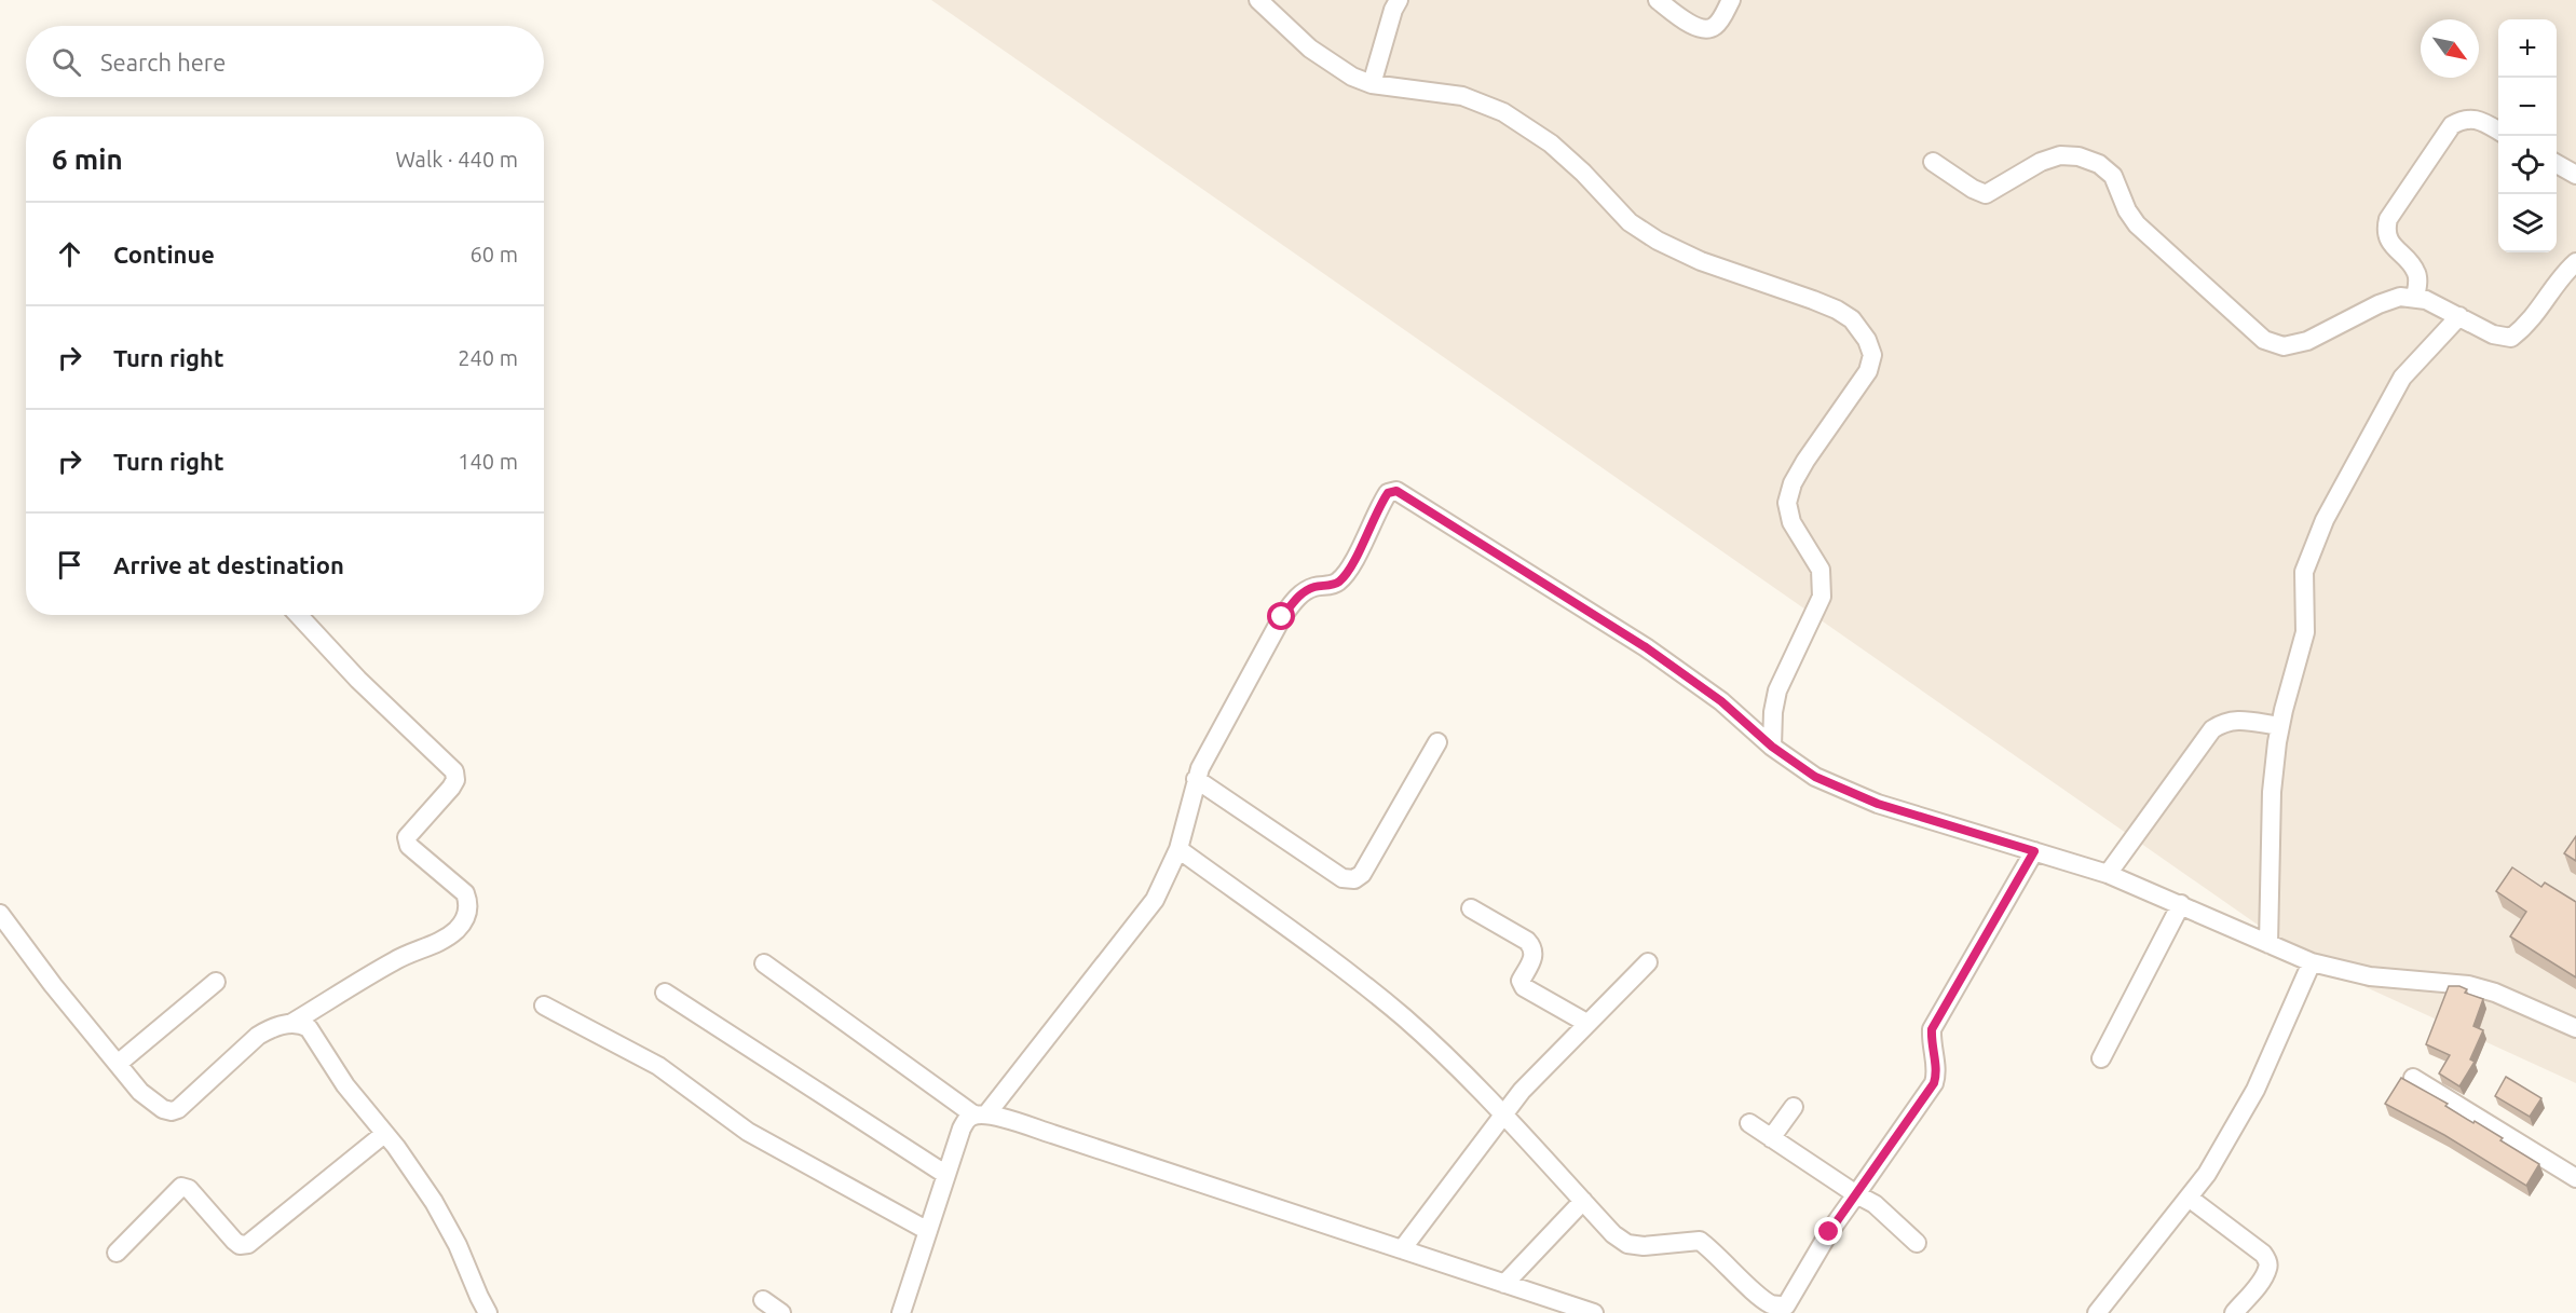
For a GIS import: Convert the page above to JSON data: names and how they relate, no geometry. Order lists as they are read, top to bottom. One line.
{"north":"bottom right","page":{"map_buttons":["+","−"],"search":"Search here","heading":["6 min","Walk · 440 m"],"list":[["Continue","60 m"],["Turn right","240 m"],["Turn right","140 m"],"Arrive at destination"]}}
